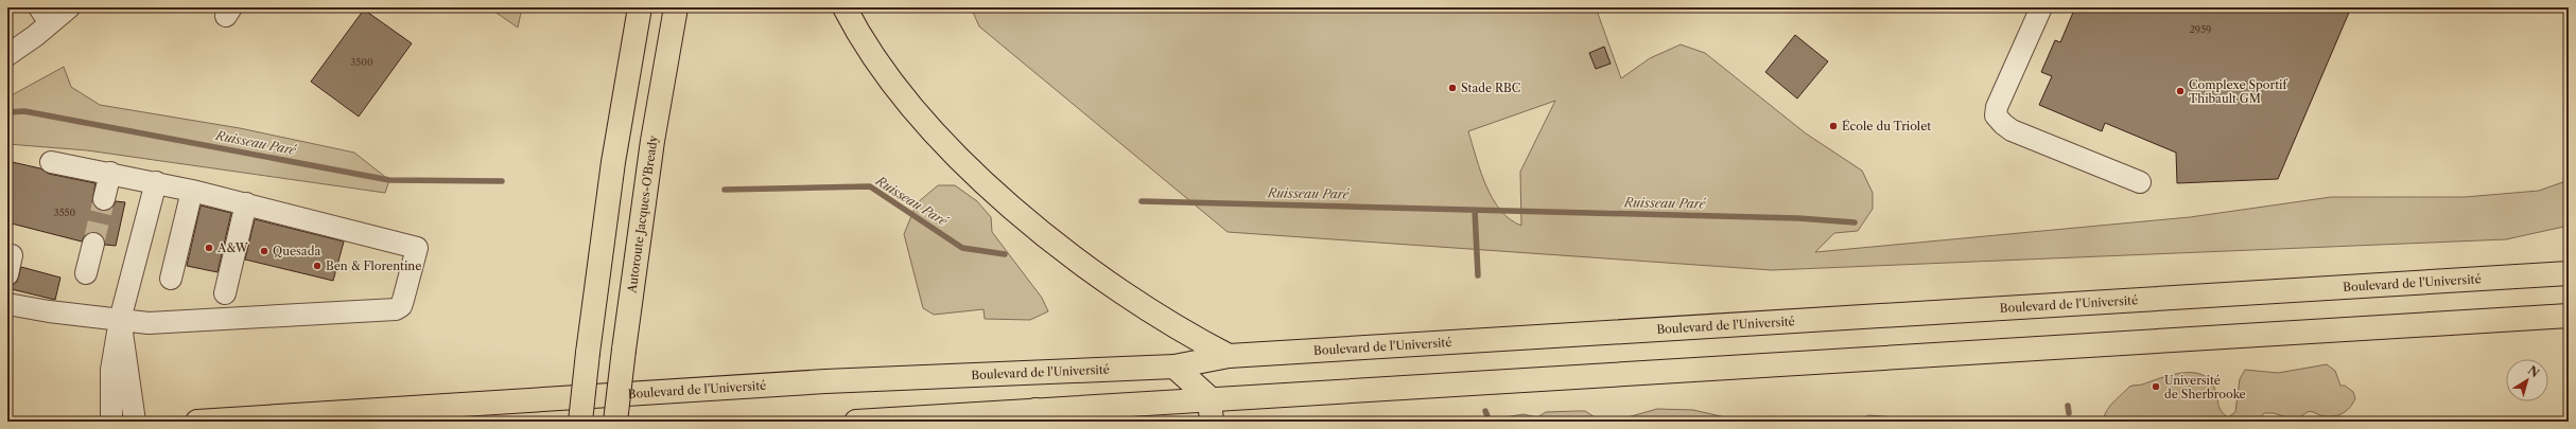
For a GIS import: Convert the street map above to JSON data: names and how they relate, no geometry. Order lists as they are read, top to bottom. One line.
{"streets":{"main road":["Autoroute Jacques-O'Bready","Boulevard de l'Université"]},"water":["Ruisseau Paré"],"places":["Stade RBC","Complexe Sportif Thibault GM","École du Triolet","A&W","Quesada","Ben & Florentine","Université de Sherbrooke"],"house_numbers":["2959","3500","3550"],"north":"top right"}
